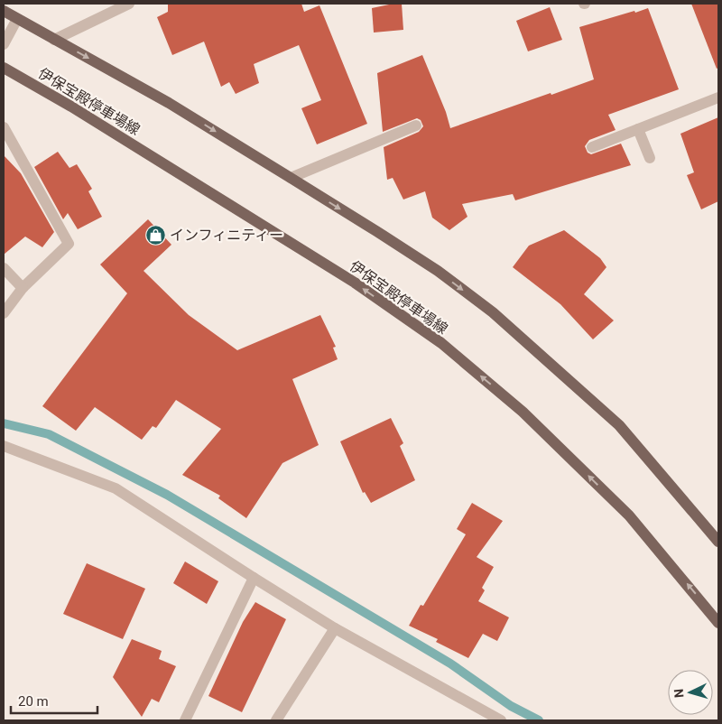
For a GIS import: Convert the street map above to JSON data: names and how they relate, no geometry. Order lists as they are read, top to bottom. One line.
{"streets":{"main road":["伊保宝殿停車場線"]},"places":{"shop":["インフィニティー"]},"scale_bar":"20 m","north":"left"}
